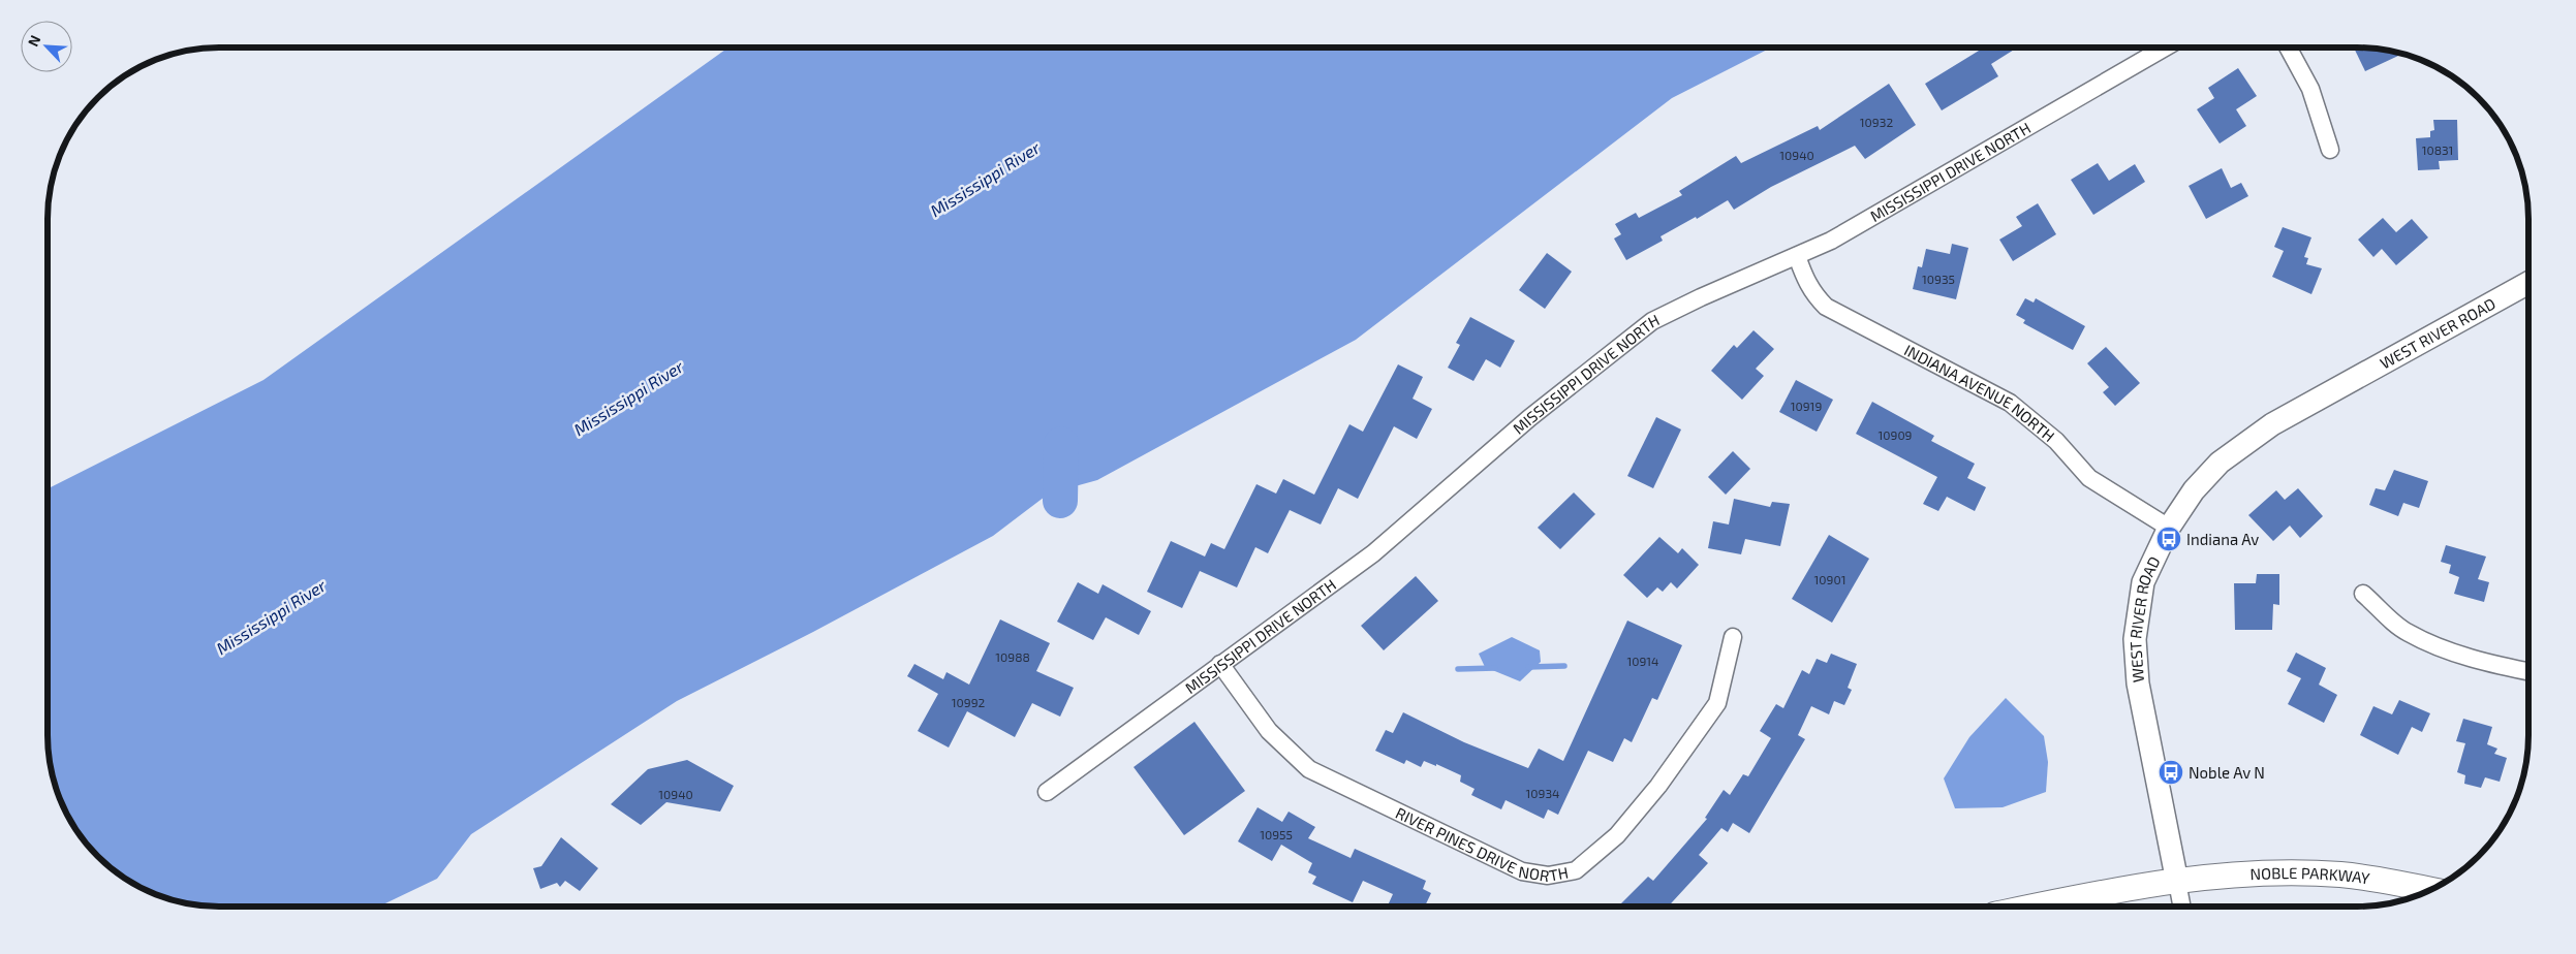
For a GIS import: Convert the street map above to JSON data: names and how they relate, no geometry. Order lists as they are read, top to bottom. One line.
{"streets":{"main road":["NOBLE PARKWAY"],"street":["MISSISSIPPI DRIVE NORTH","WEST RIVER ROAD","INDIANA AVENUE NORTH","RIVER PINES DRIVE NORTH"]},"crossings":[["MISSISSIPPI DRIVE NORTH","INDIANA AVENUE NORTH"],["MISSISSIPPI DRIVE NORTH","RIVER PINES DRIVE NORTH"],["WEST RIVER ROAD","INDIANA AVENUE NORTH"],["WEST RIVER ROAD","NOBLE PARKWAY"]],"water":["Mississippi River"],"places":{"bus stop":["Indiana Av","Noble Av N"]},"house_numbers":["10932","10831","10940","10935","10919","10909","10901","10988","10914","10992","10934","10940","10955"],"north":"top left"}
